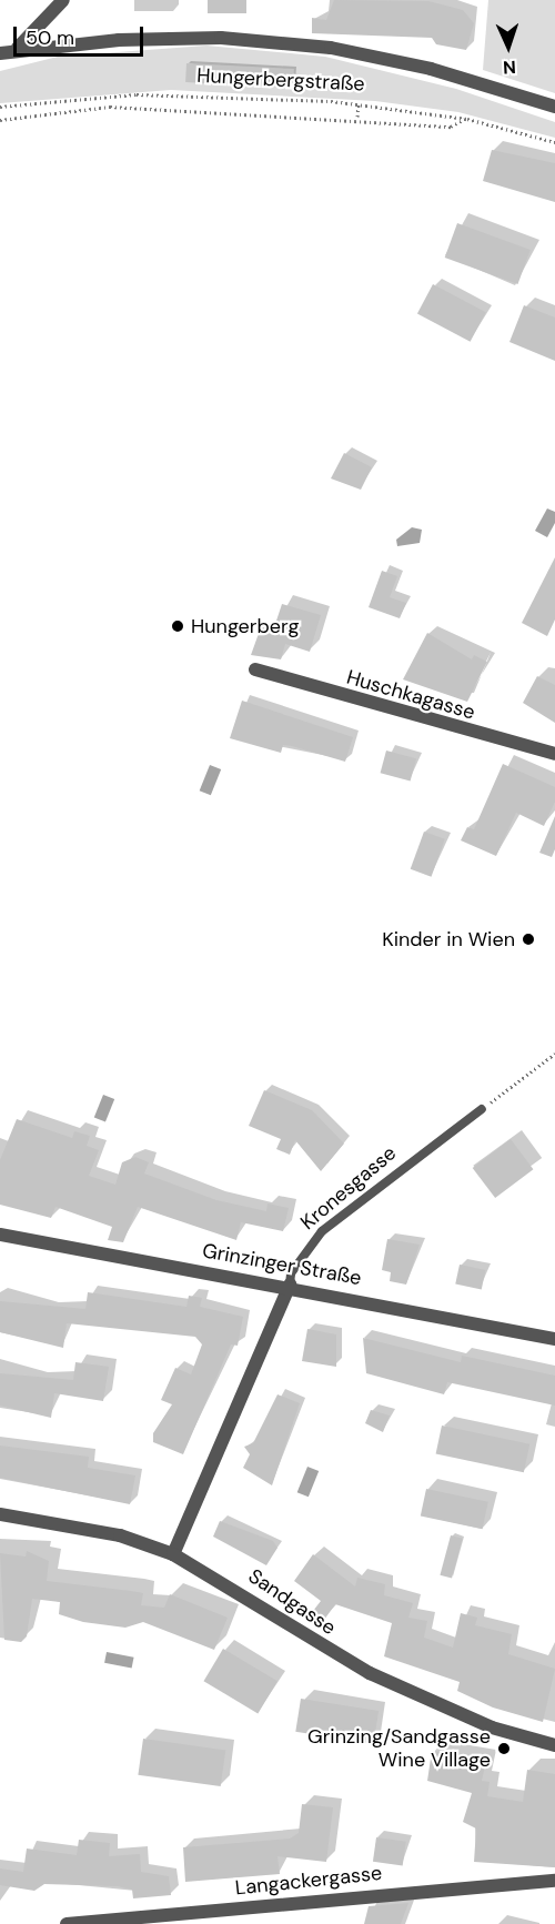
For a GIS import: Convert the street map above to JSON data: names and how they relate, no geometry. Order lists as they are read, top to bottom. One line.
{"streets":{"street":["Hungerbergstraße","Huschkagasse","Kronesgasse","Grinzinger Straße","Sandgasse","Langackergasse"]},"crossings":[["Kronesgasse","Grinzinger Straße"],["Kronesgasse","Sandgasse"]],"places":["Hungerberg","Kinder in Wien","Grinzing/Sandgasse Wine Village"],"scale_bar":"50 m","north":"bottom"}
